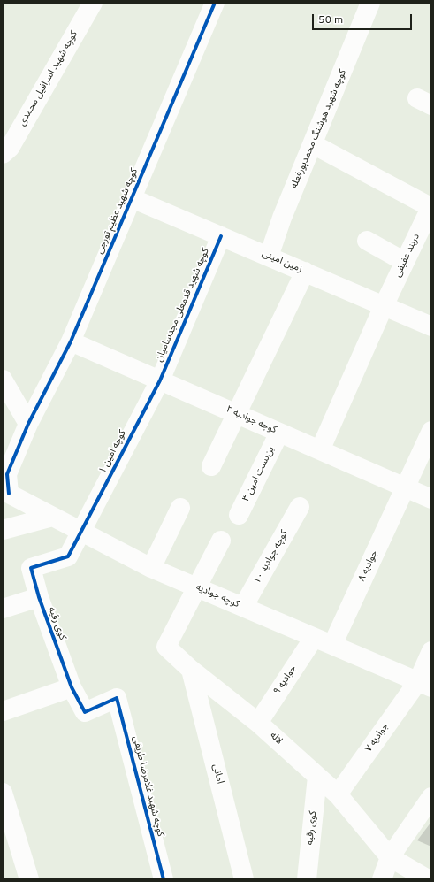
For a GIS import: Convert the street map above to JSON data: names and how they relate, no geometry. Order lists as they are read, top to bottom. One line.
{"streets":{"street":["کوچه شهید اسرافیل محمدی","کوچه شهید هوشنگ محمدپورفعله","کوچه شهید عظیم تورجی","دربند عفیفی","زمین امینی","کوچه شهید قدمعلی مجدسامیان","کوچه جوادیه ۲","کوچه امین ۱","بن‌بست امین ۳","کوچه جوادیه ۱۰","جوادیه ۸","کوچه جوادیه","کوی رقیه","جوادیه ۹","جوادیه ۷","لاله","امانی","کوچه شهید غلامرضا طریقی"]},"crossings":[["کوچه شهید هوشنگ محمدپورفعله","زمین امینی"],["کوچه شهید عظیم تورجی","زمین امینی"],["کوچه شهید عظیم تورجی","کوچه جوادیه ۲"],["کوچه شهید عظیم تورجی","کوچه جوادیه"],["دربند عفیفی","زمین امینی"],["دربند عفیفی","کوچه جوادیه ۲"],["زمین امینی","کوچه شهید قدمعلی مجدسامیان"],["کوچه شهید قدمعلی مجدسامیان","کوچه جوادیه ۲"],["کوچه شهید قدمعلی مجدسامیان","کوچه امین ۱"],["کوچه جوادیه ۲","کوچه امین ۱"],["کوچه جوادیه ۲","بن‌بست امین ۳"],["کوچه جوادیه ۲","جوادیه ۸"],["کوچه امین ۱","کوچه جوادیه"],["کوچه امین ۱","کوی رقیه"],["کوچه جوادیه ۱۰","کوچه جوادیه"],["جوادیه ۸","کوچه جوادیه"],["کوچه جوادیه","کوی رقیه"],["کوچه جوادیه","جوادیه ۹"],["کوچه جوادیه","جوادیه ۷"],["کوچه جوادیه","لاله"],["کوی رقیه","لاله"],["کوی رقیه","کوچه شهید غلامرضا طریقی"],["جوادیه ۹","لاله"],["جوادیه ۷","لاله"],["لاله","امانی"]],"scale_bar":"50 m"}
